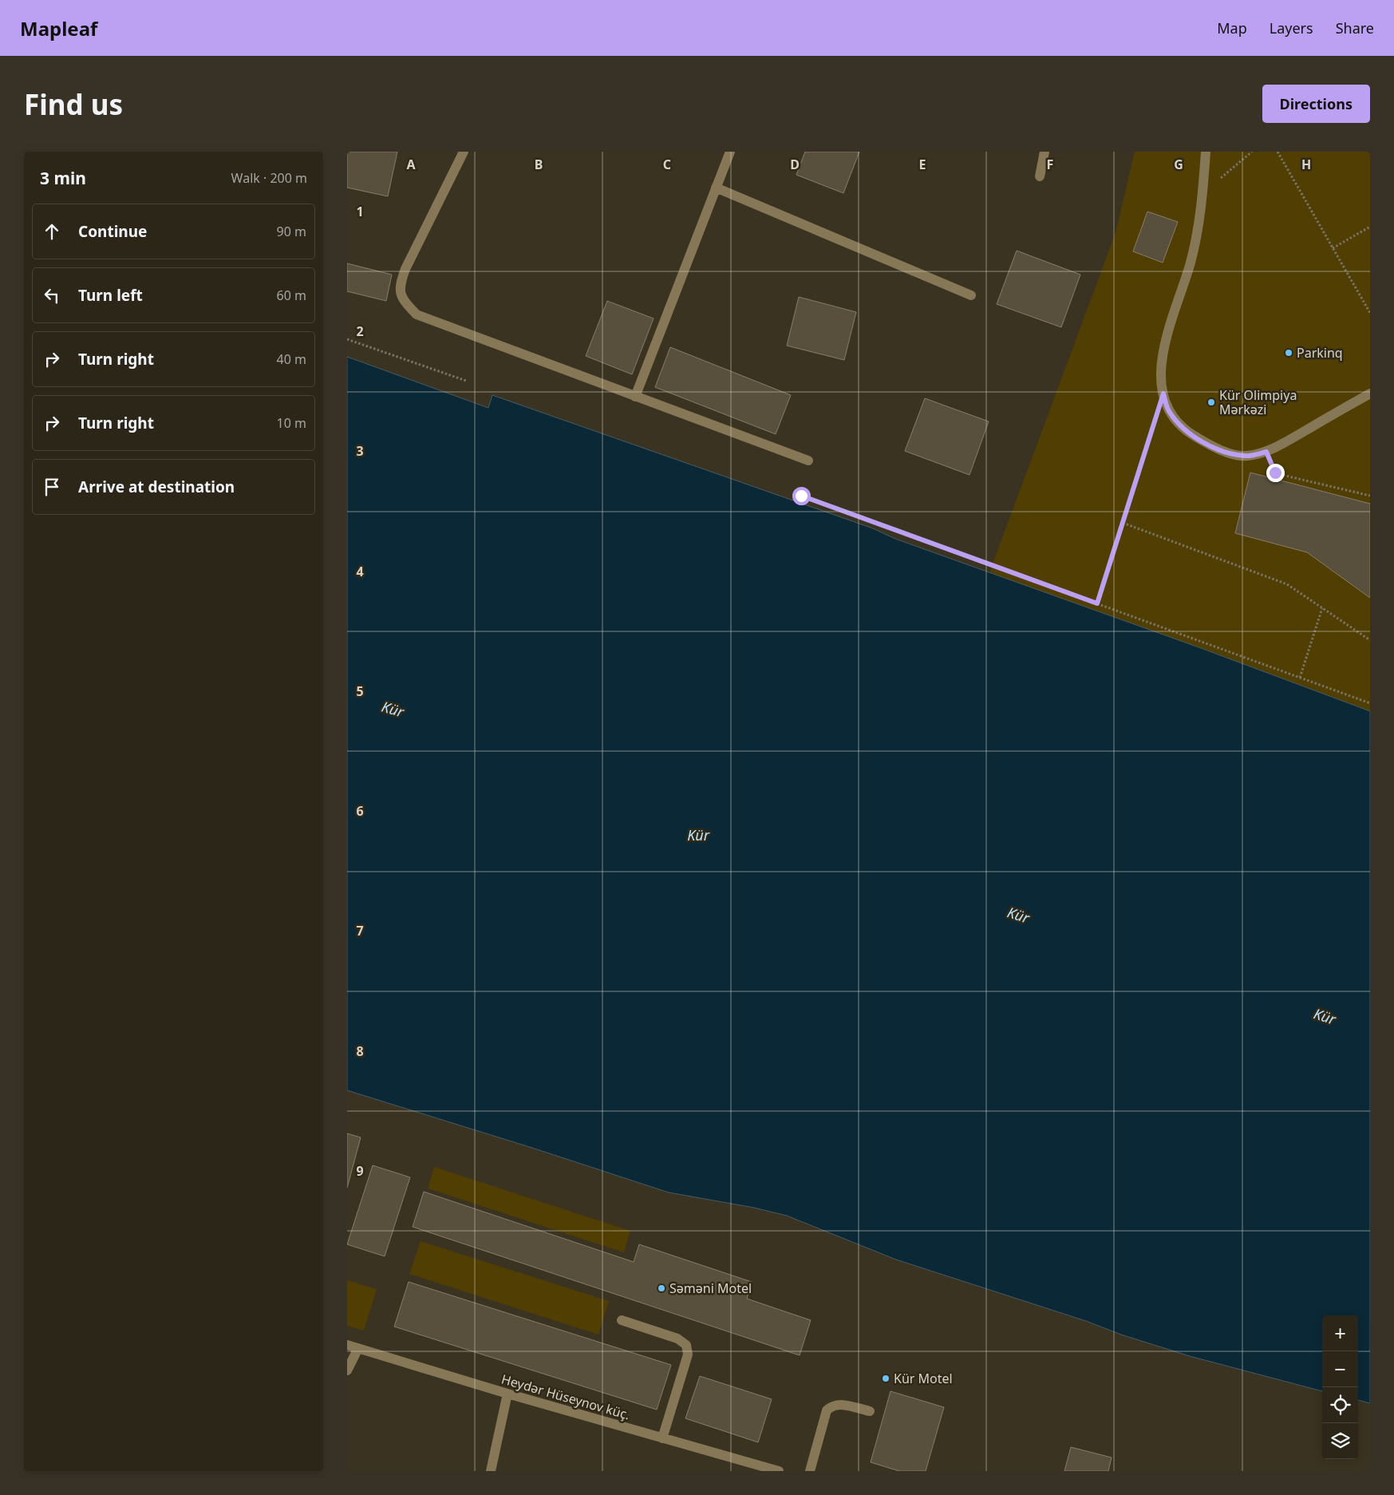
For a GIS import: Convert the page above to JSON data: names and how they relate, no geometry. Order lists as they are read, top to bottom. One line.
{"streets":{"street":["Heydər Hüseynov küç."]},"water":["Kür"],"places":["Parkinq","Kür Olimpiya Mərkəzi","Səməni Motel","Kür Motel"],"page":{"header":"Mapleaf","nav":["Map","Layers","Share"],"buttons":"Directions","title":"Find us","heading":["3 min","Walk · 200 m"],"list":[["Continue","90 m"],["Turn left","60 m"],["Turn right","40 m"],["Turn right","10 m"],"Arrive at destination"],"map_buttons":["+","−"]},"grid":{"columns":["A","B","C","D","E","F","G","H"],"rows":["1","2","3","4","5","6","7","8","9"]}}
